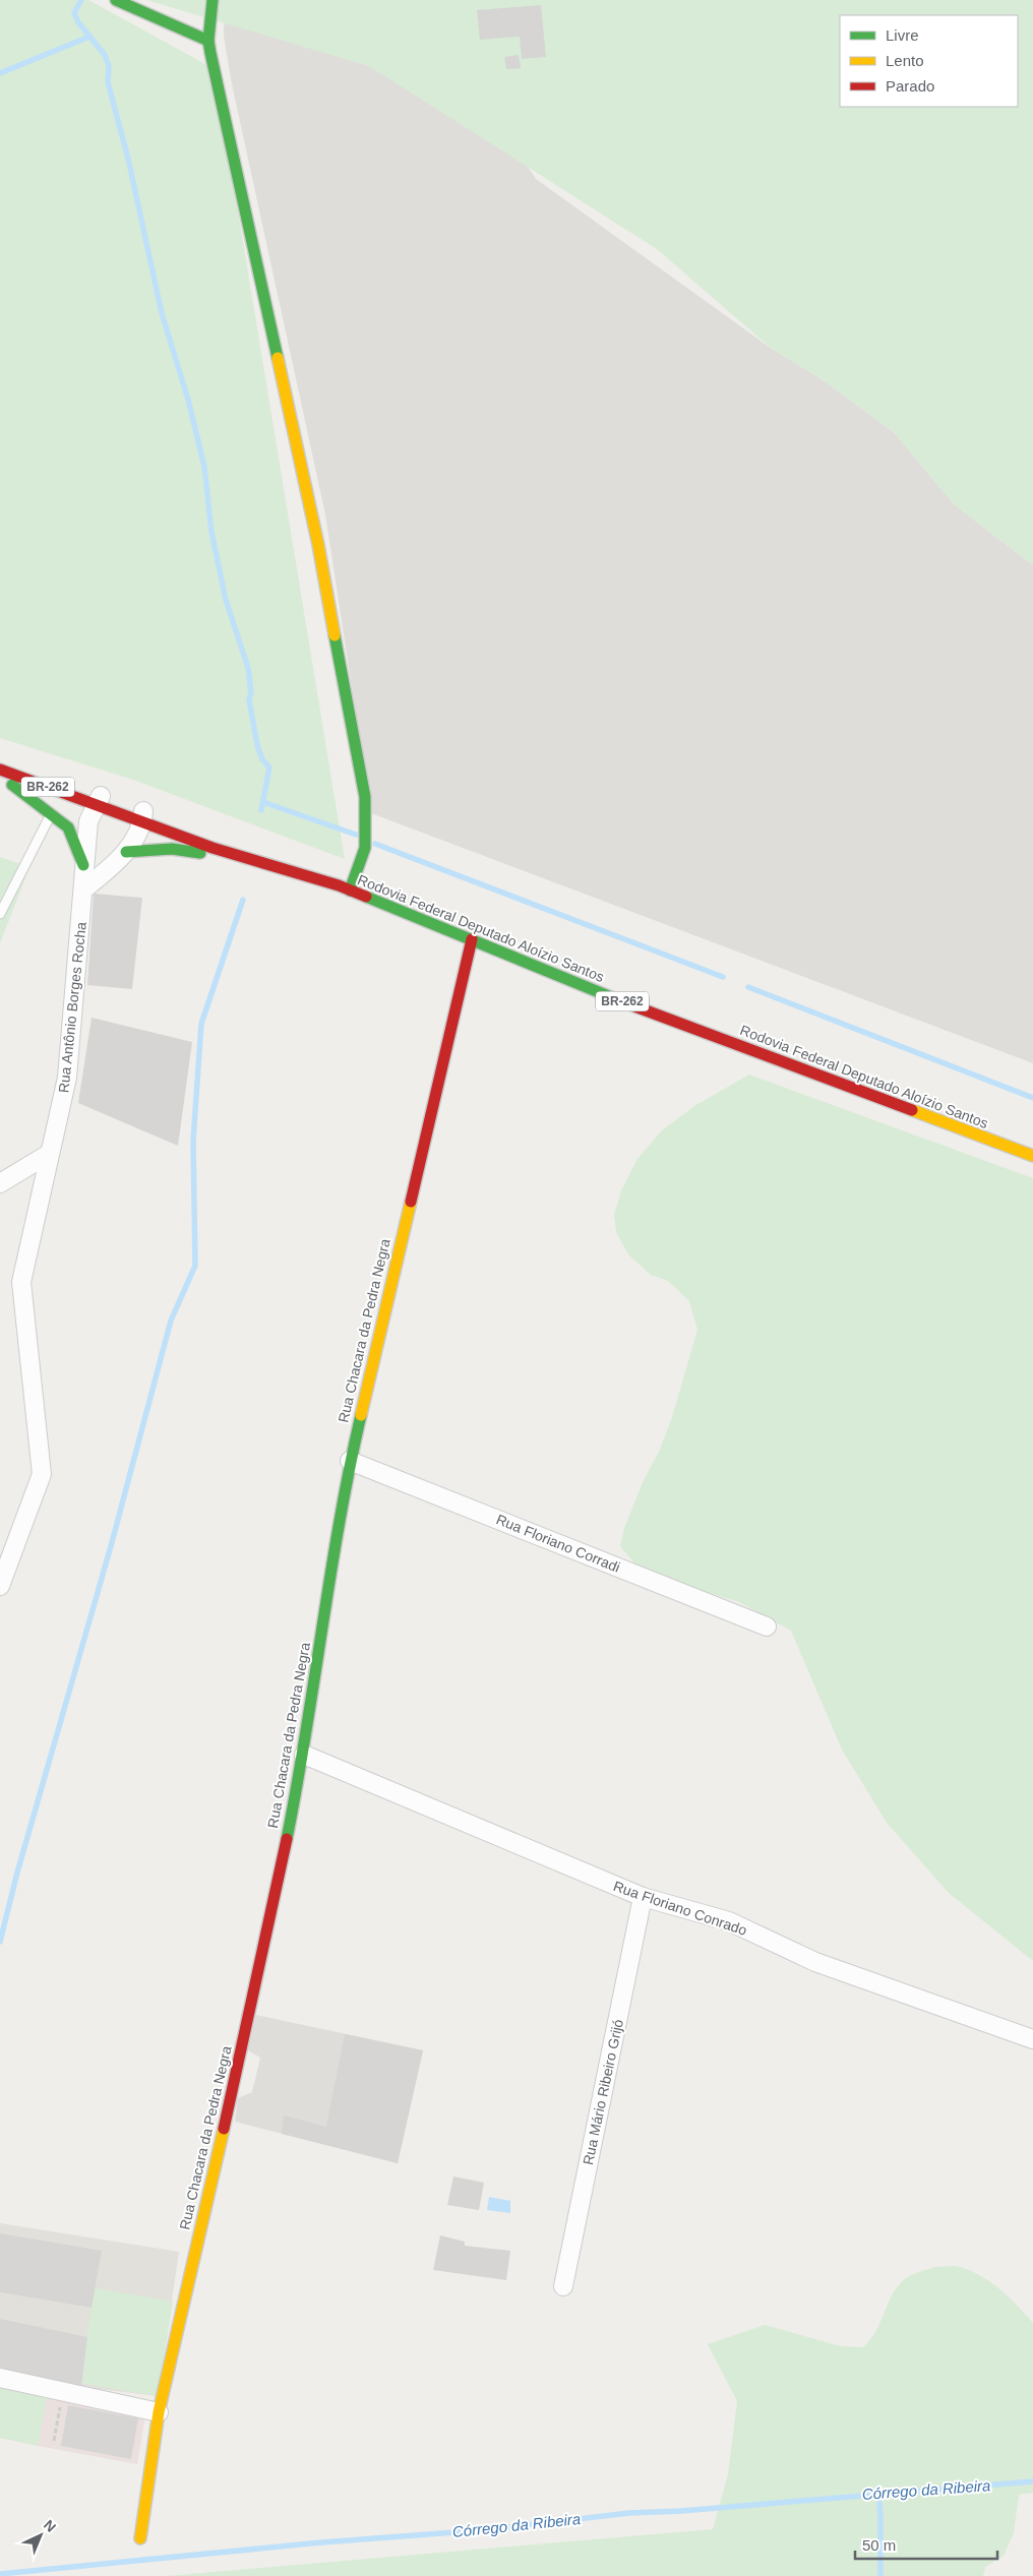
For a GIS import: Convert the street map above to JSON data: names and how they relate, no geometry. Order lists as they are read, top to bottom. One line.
{"streets":{"main road":["BR-262","Rodovia Federal Deputado Aloízio Santos","Rua Chacara da Pedra Negra"],"street":["Rua Antônio Borges Rocha","Rua Floriano Corradi","Rua Floriano Conrado","Rua Mário Ribeiro Grijó"]},"crossings":[["Rodovia Federal Deputado Aloízio Santos","Rua Antônio Borges Rocha"],["Rodovia Federal Deputado Aloízio Santos","Rua Chacara da Pedra Negra"],["Rua Chacara da Pedra Negra","Rua Floriano Corradi"],["Rua Chacara da Pedra Negra","Rua Floriano Conrado"],["Rua Floriano Conrado","Rua Mário Ribeiro Grijó"]],"water":["Córrego da Ribeira"],"legend":["Livre","Lento","Parado"],"scale_bar":"50 m","north":"top right"}
